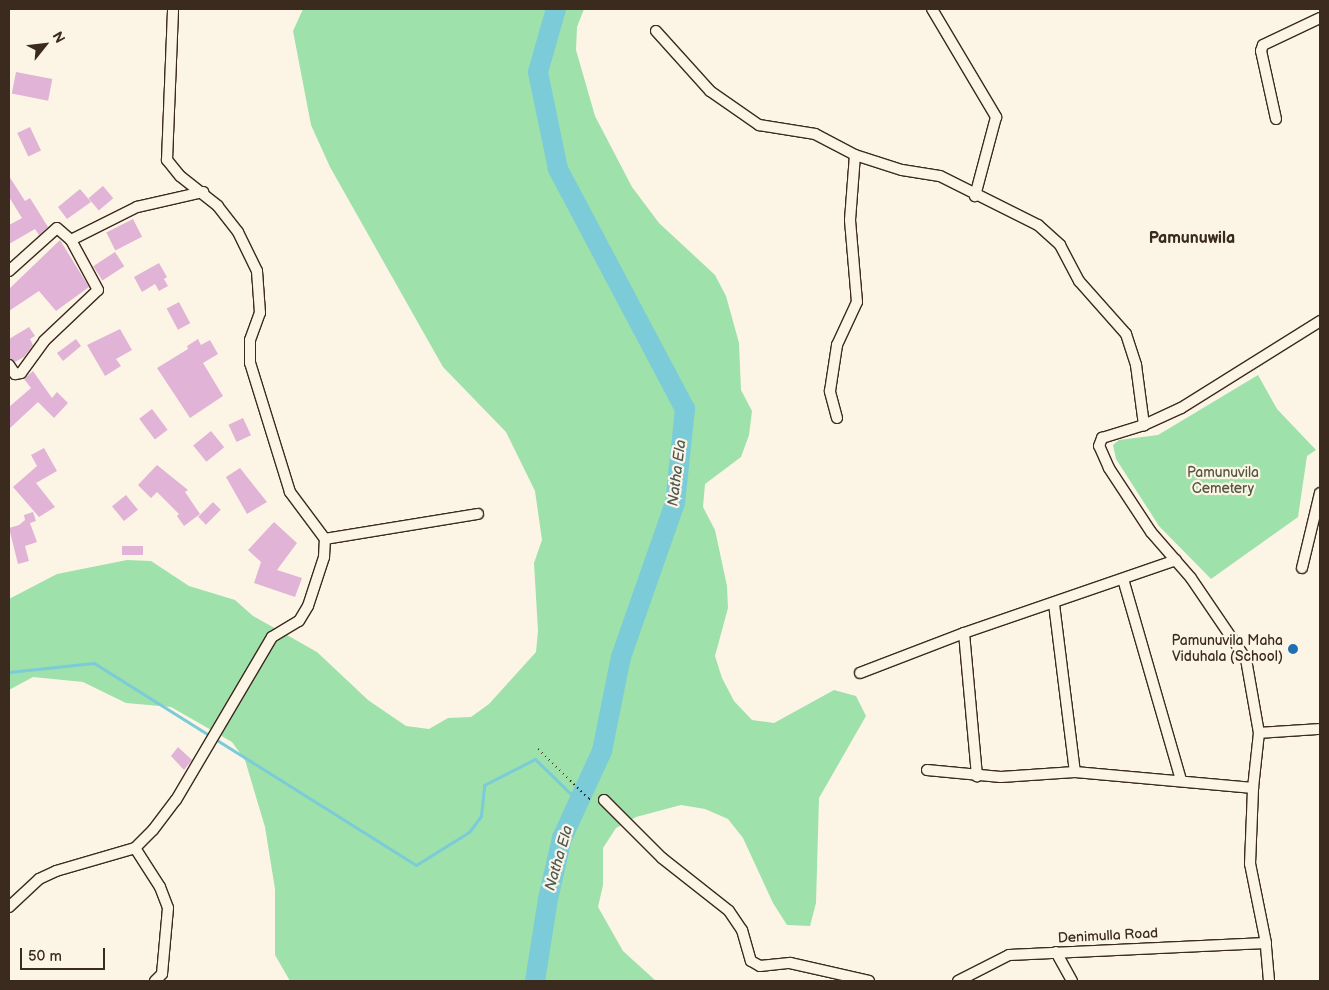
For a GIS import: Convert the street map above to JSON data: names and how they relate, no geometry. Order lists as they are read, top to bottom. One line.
{"streets":{"street":["Denimulla Road"]},"districts":["Pamunuwila"],"water":["Natha Ela"],"parks":["Pamunuvila Cemetery"],"places":["Pamunuvila Maha Viduhala (School)"],"scale_bar":"50 m","north":"top right"}
